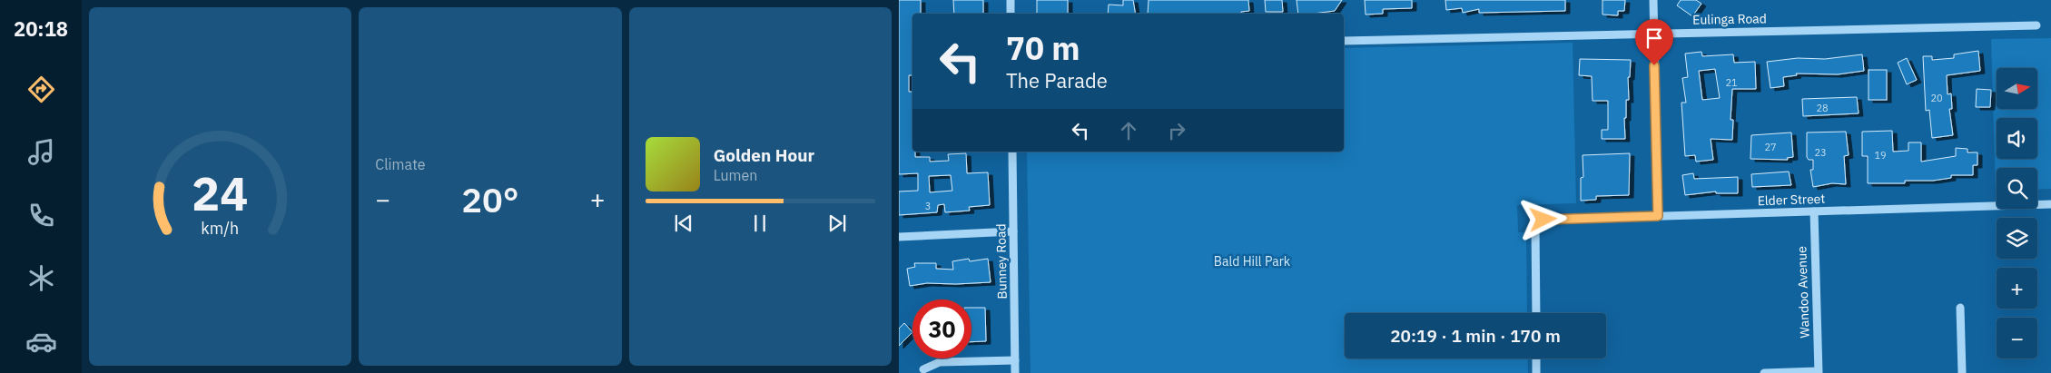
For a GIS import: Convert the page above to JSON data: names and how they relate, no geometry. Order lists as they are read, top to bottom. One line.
{"streets":{"street":["Eulinga Road","Elder Street","Bunney Road","Wandoo Avenue"]},"crossings":[["Elder Street","Wandoo Avenue"]],"parks":["Bald Hill Park"],"house_numbers":["21","20","28","27","23","19","3"],"north":"right","page":{"tabs":"20:18","tile":"Climate","turn":["70 m","The Parade"],"map_buttons":["+","−"],"song":["Golden Hour","Lumen"],"heat":["−","20°","+"],"limit":"30","trip":"20:19 · 1 min · 170 m","gauge":["24","km/h"]}}
